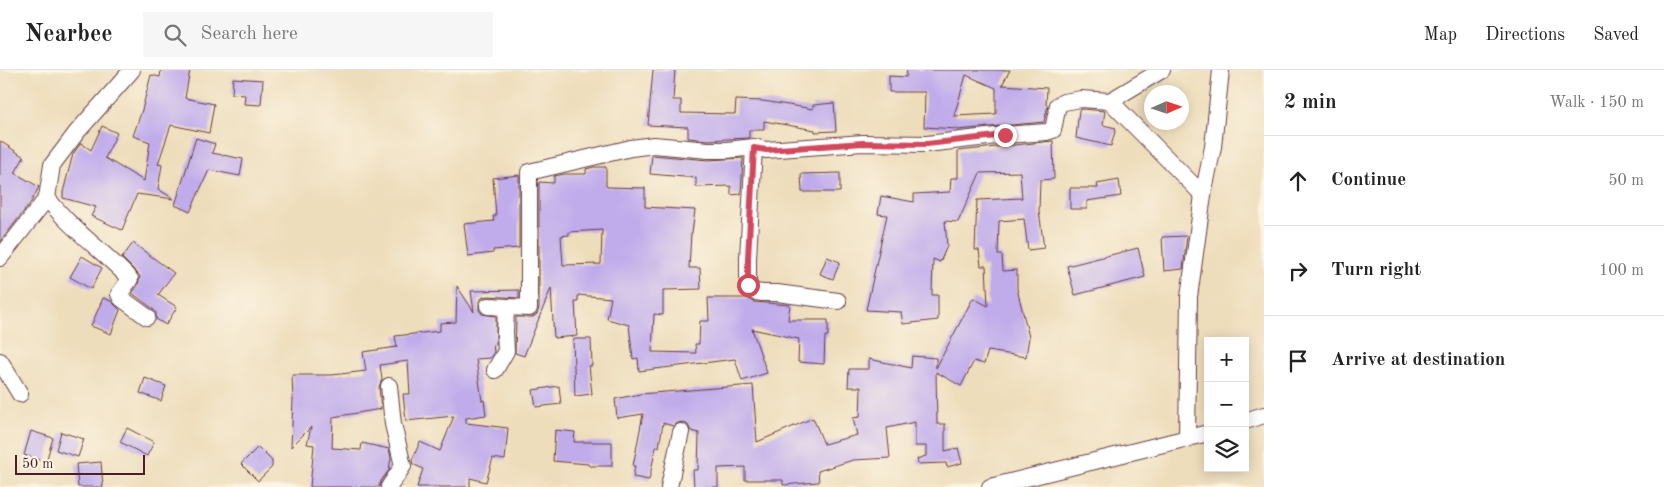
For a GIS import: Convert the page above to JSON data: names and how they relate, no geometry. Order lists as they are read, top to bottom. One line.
{"scale_bar":"50 m","north":"right","page":{"header":"Nearbee","search":"Search here","nav":["Map","Directions","Saved"],"heading":["2 min","Walk · 150 m"],"list":[["Continue","50 m"],["Turn right","100 m"],"Arrive at destination"],"map_buttons":["+","−"],"scale":"50 m"}}
